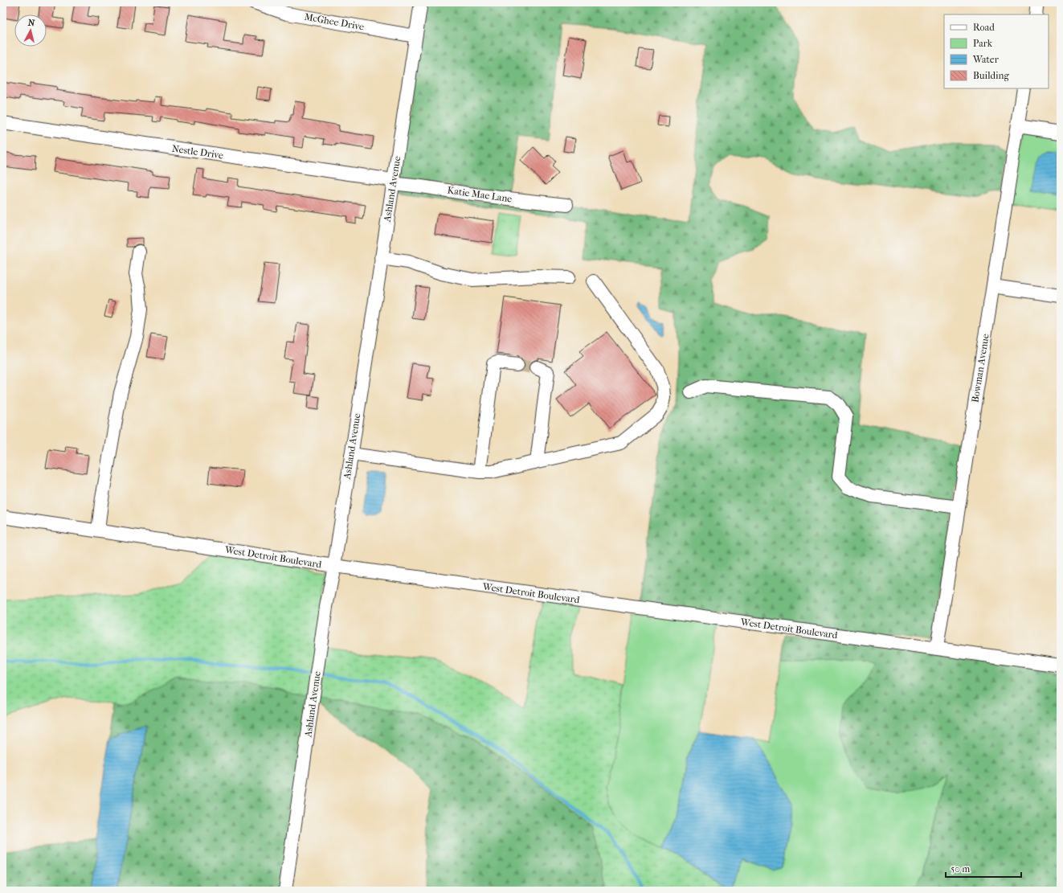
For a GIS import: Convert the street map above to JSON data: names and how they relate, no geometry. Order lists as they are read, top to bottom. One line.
{"streets":{"street":["McGhee Drive","Nestle Drive","Ashland Avenue","Katie Mae Lane","Bowman Avenue","West Detroit Boulevard"]},"crossings":[["McGhee Drive","Ashland Avenue"],["Nestle Drive","Ashland Avenue"],["Nestle Drive","Katie Mae Lane"],["Ashland Avenue","Katie Mae Lane"],["Ashland Avenue","West Detroit Boulevard"],["Bowman Avenue","West Detroit Boulevard"]],"legend":["Road","Park","Water","Building"],"scale_bar":"50 m","north":"top"}
